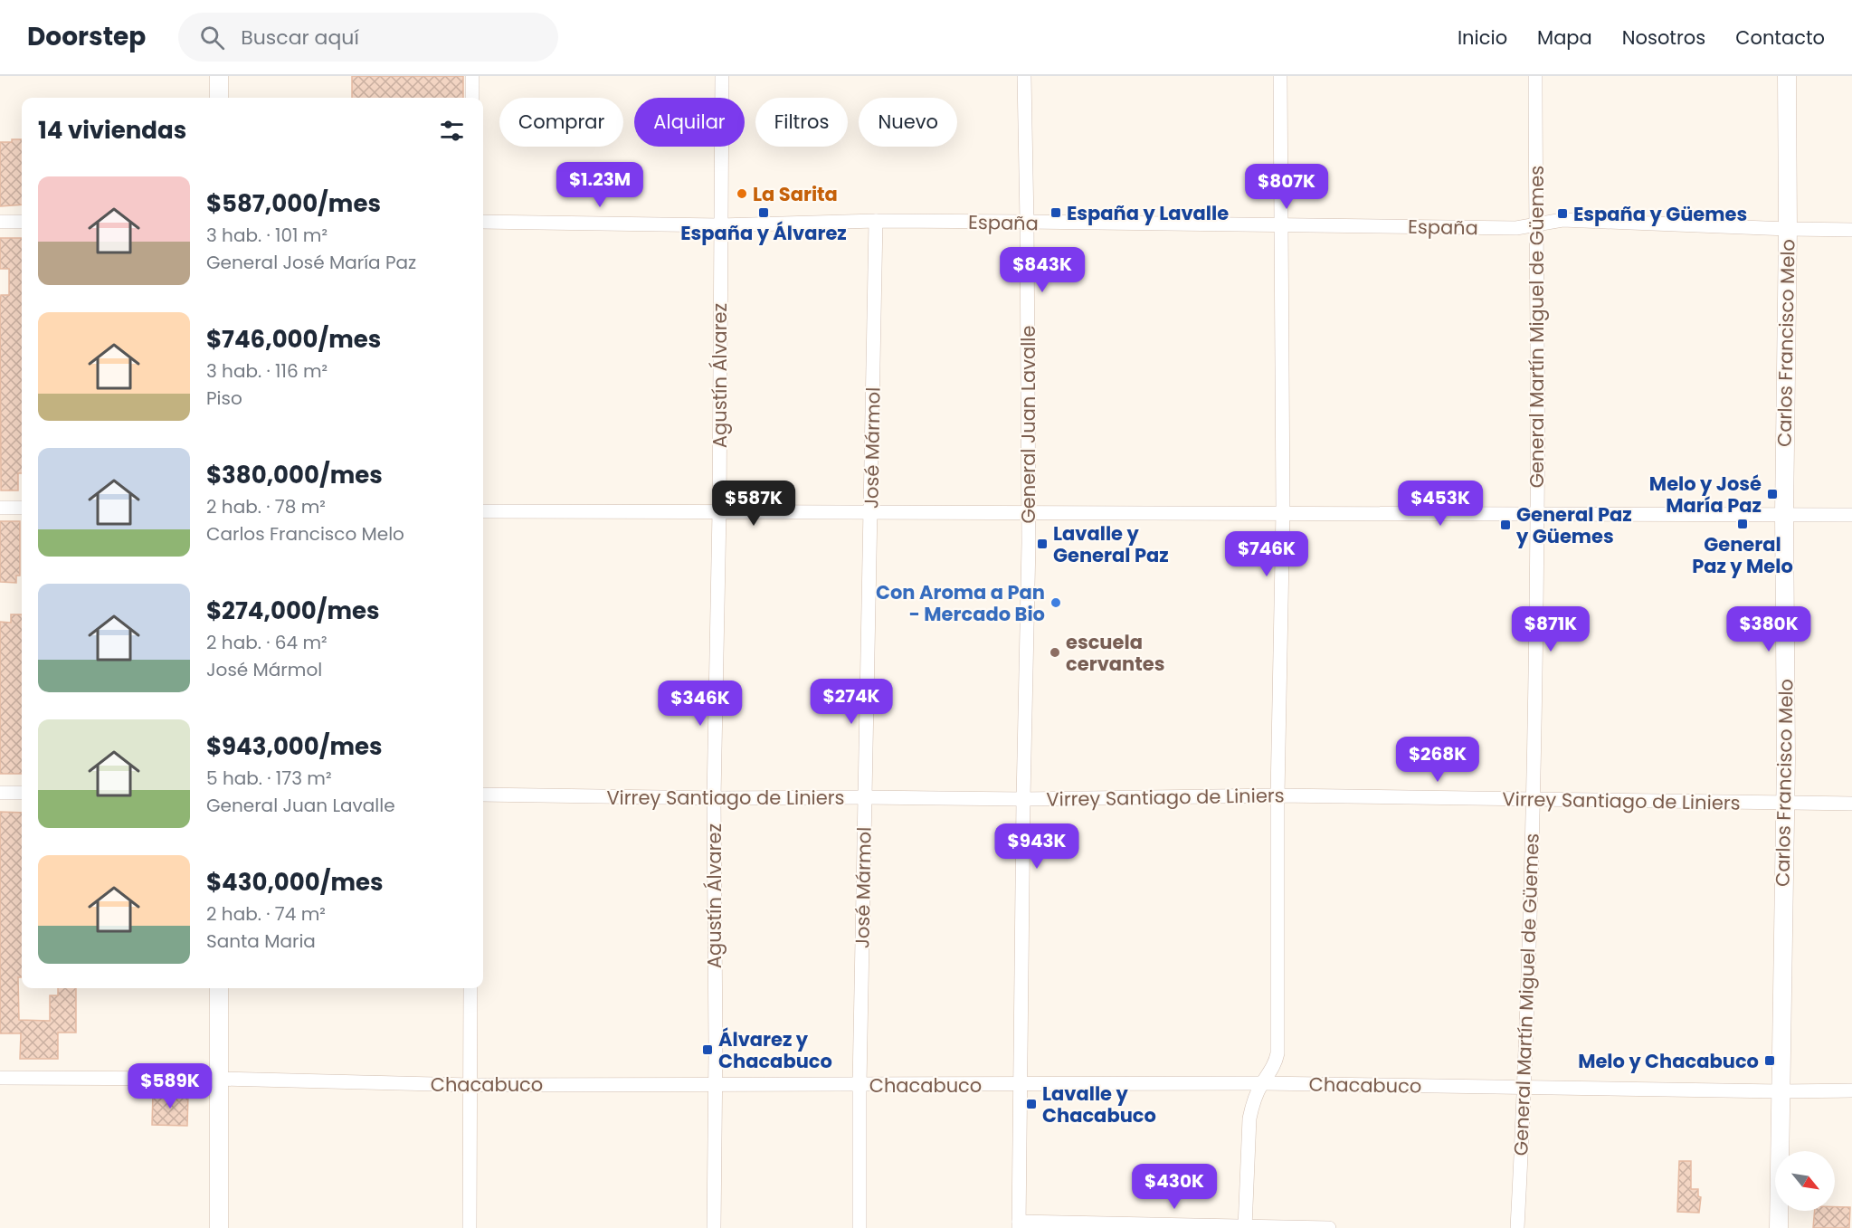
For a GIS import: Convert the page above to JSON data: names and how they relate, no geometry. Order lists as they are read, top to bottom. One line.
{"streets":{"street":["España","General Martín Miguel de Güemes","Carlos Francisco Melo","Agustín Álvarez","General Juan Lavalle","José Mármol","Virrey Santiago de Liniers","Chacabuco"]},"crossings":[["España","General Martín Miguel de Güemes"],["España","Carlos Francisco Melo"],["España","Agustín Álvarez"],["España","General Juan Lavalle"],["España","José Mármol"],["General Martín Miguel de Güemes","Virrey Santiago de Liniers"],["General Martín Miguel de Güemes","Chacabuco"],["Carlos Francisco Melo","Virrey Santiago de Liniers"],["Carlos Francisco Melo","Chacabuco"],["Agustín Álvarez","Virrey Santiago de Liniers"],["Agustín Álvarez","Chacabuco"],["General Juan Lavalle","Virrey Santiago de Liniers"],["General Juan Lavalle","Chacabuco"],["José Mármol","Virrey Santiago de Liniers"],["José Mármol","Chacabuco"]],"places":{"other":["La Sarita","Con Aroma a Pan - Mercado Bio","escuela cervantes"],"transit":["España y Álvarez","España y Lavalle","España y Güemes","Melo y José María Paz","General Paz y Melo","General Paz y Güemes","Lavalle y General Paz","Álvarez y Chacabuco","Melo y Chacabuco","Lavalle y Chacabuco"]},"north":"bottom right","page":{"header":"Doorstep","search":"Buscar aquí","nav":["Inicio","Mapa","Nosotros","Contacto"],"chip":["Comprar","Alquilar","Filtros","Nuevo"],"heading":"14 viviendas","price":["$1.23M","$807K","$843K","$587K","$453K","$746K","$871K","$380K","$274K","$346K","$268K","$943K","$589K","$430K"],"list":[{"name":"$587,000/mes","note":"3 hab. · 101 m² · General José María Paz"},{"name":"$746,000/mes","note":"3 hab. · 116 m² · Piso"},{"name":"$380,000/mes","note":"2 hab. · 78 m² · Carlos Francisco Melo"},{"name":"$274,000/mes","note":"2 hab. · 64 m² · José Mármol"},{"name":"$943,000/mes","note":"5 hab. · 173 m² · General Juan Lavalle"},{"name":"$430,000/mes","note":"2 hab. · 74 m² · Santa Maria"}]}}
